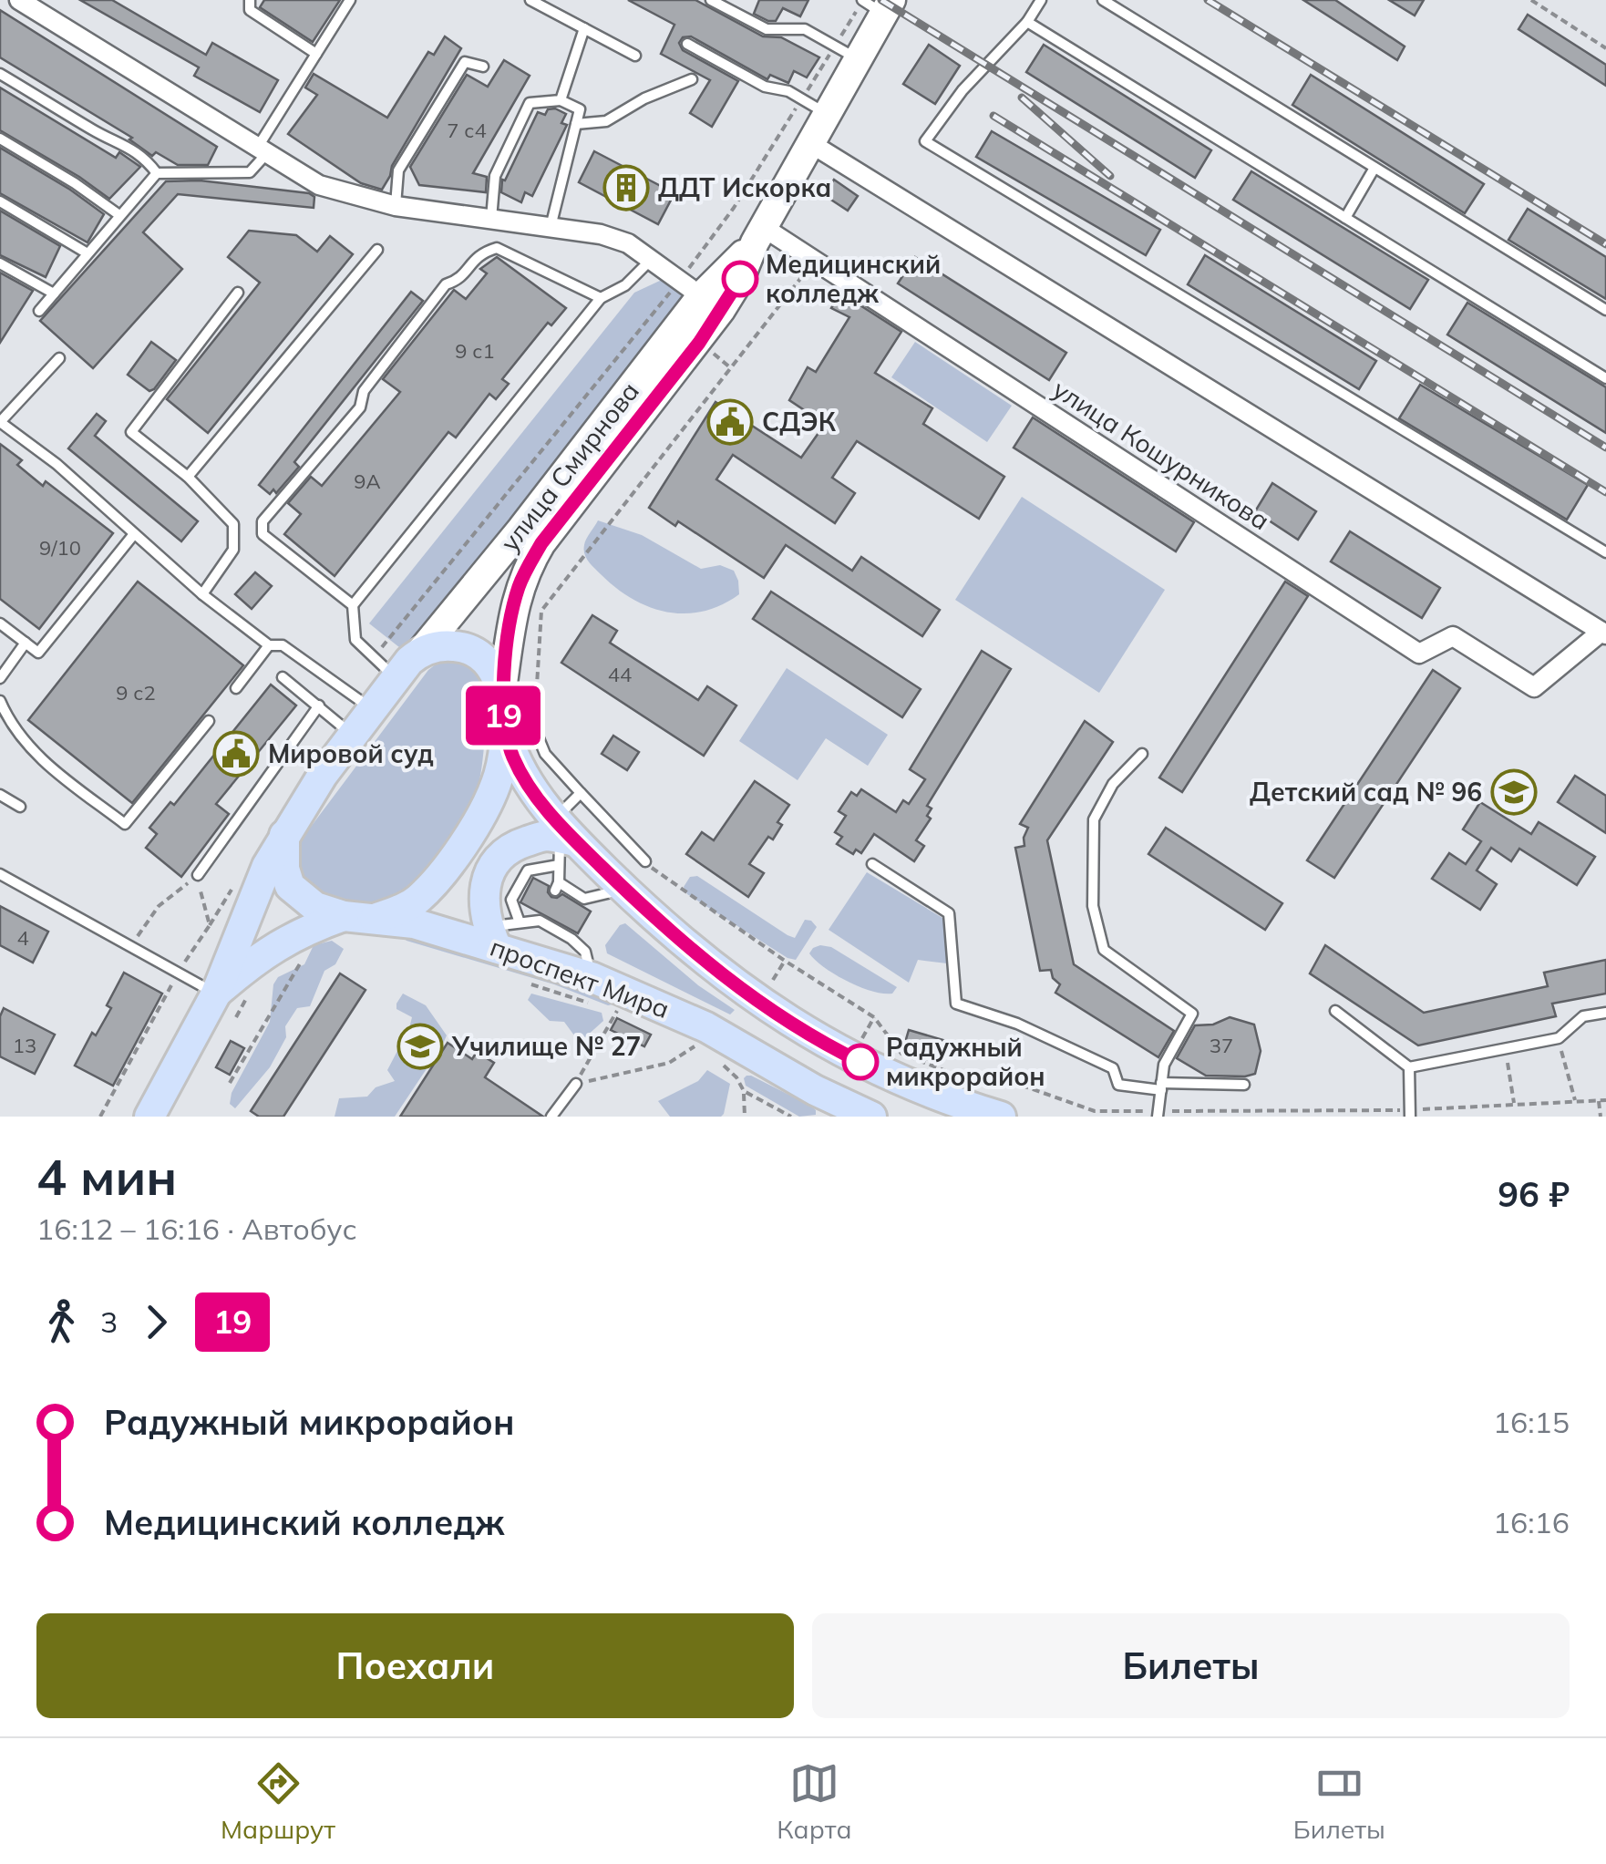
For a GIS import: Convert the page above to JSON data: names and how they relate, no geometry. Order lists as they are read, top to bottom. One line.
{"streets":{"main road":["улица Смирнова","проспект Мира"],"street":["улица Кошурникова"]},"crossings":[["улица Кошурникова","улица Смирнова"]],"places":{"building":["ДДТ Искорка"],"other":["Медицинский колледж","Радужный микрорайон"],"public building":["СДЭК","Мировой суд"],"school or university":["Детский сад № 96","Училище № 27"]},"lines":["bus line 19"],"house_numbers":["7 с4","9 с1","9А","9/10","44","9 с2","4","13","37"],"page":{"on_map":"19","heading":["4 мин","16:12 – 16:16 · Автобус","96 ₽"],"legs":["3","19"],"list":[{"name":"Радужный микрорайон","value":"16:15"},{"name":"Медицинский колледж","value":"16:16"}],"buttons":["Поехали","Билеты"],"tabs":["Маршрут","Карта","Билеты"]}}
